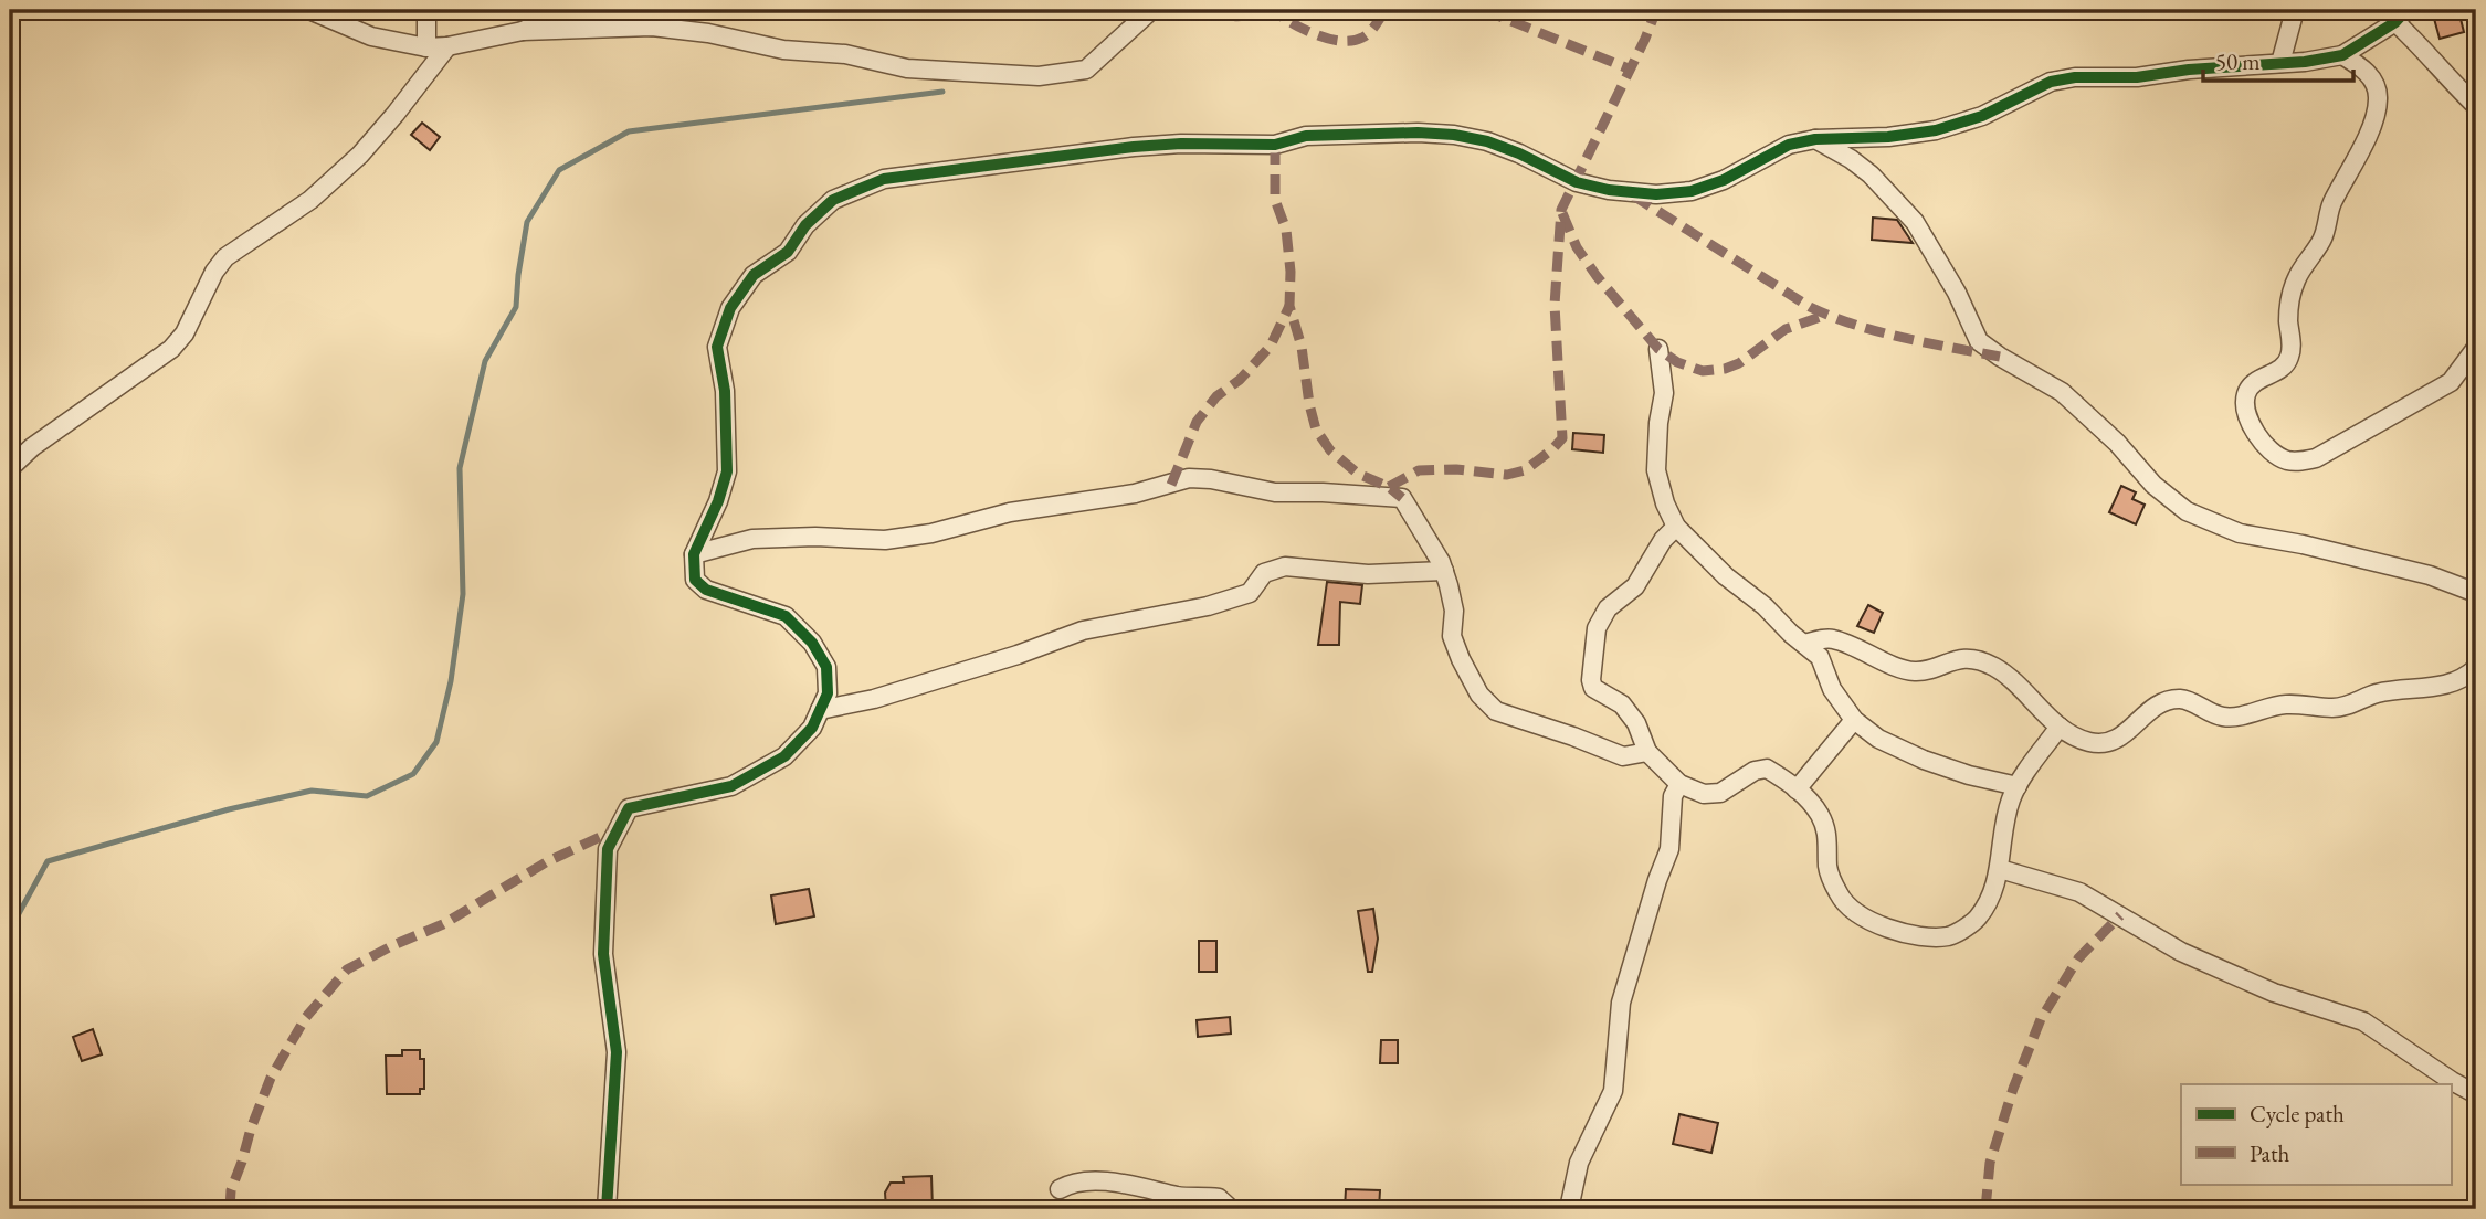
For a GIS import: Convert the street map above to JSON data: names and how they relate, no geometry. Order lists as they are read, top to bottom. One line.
{"legend":["Cycle path","Path"],"scale_bar":"50 m"}
